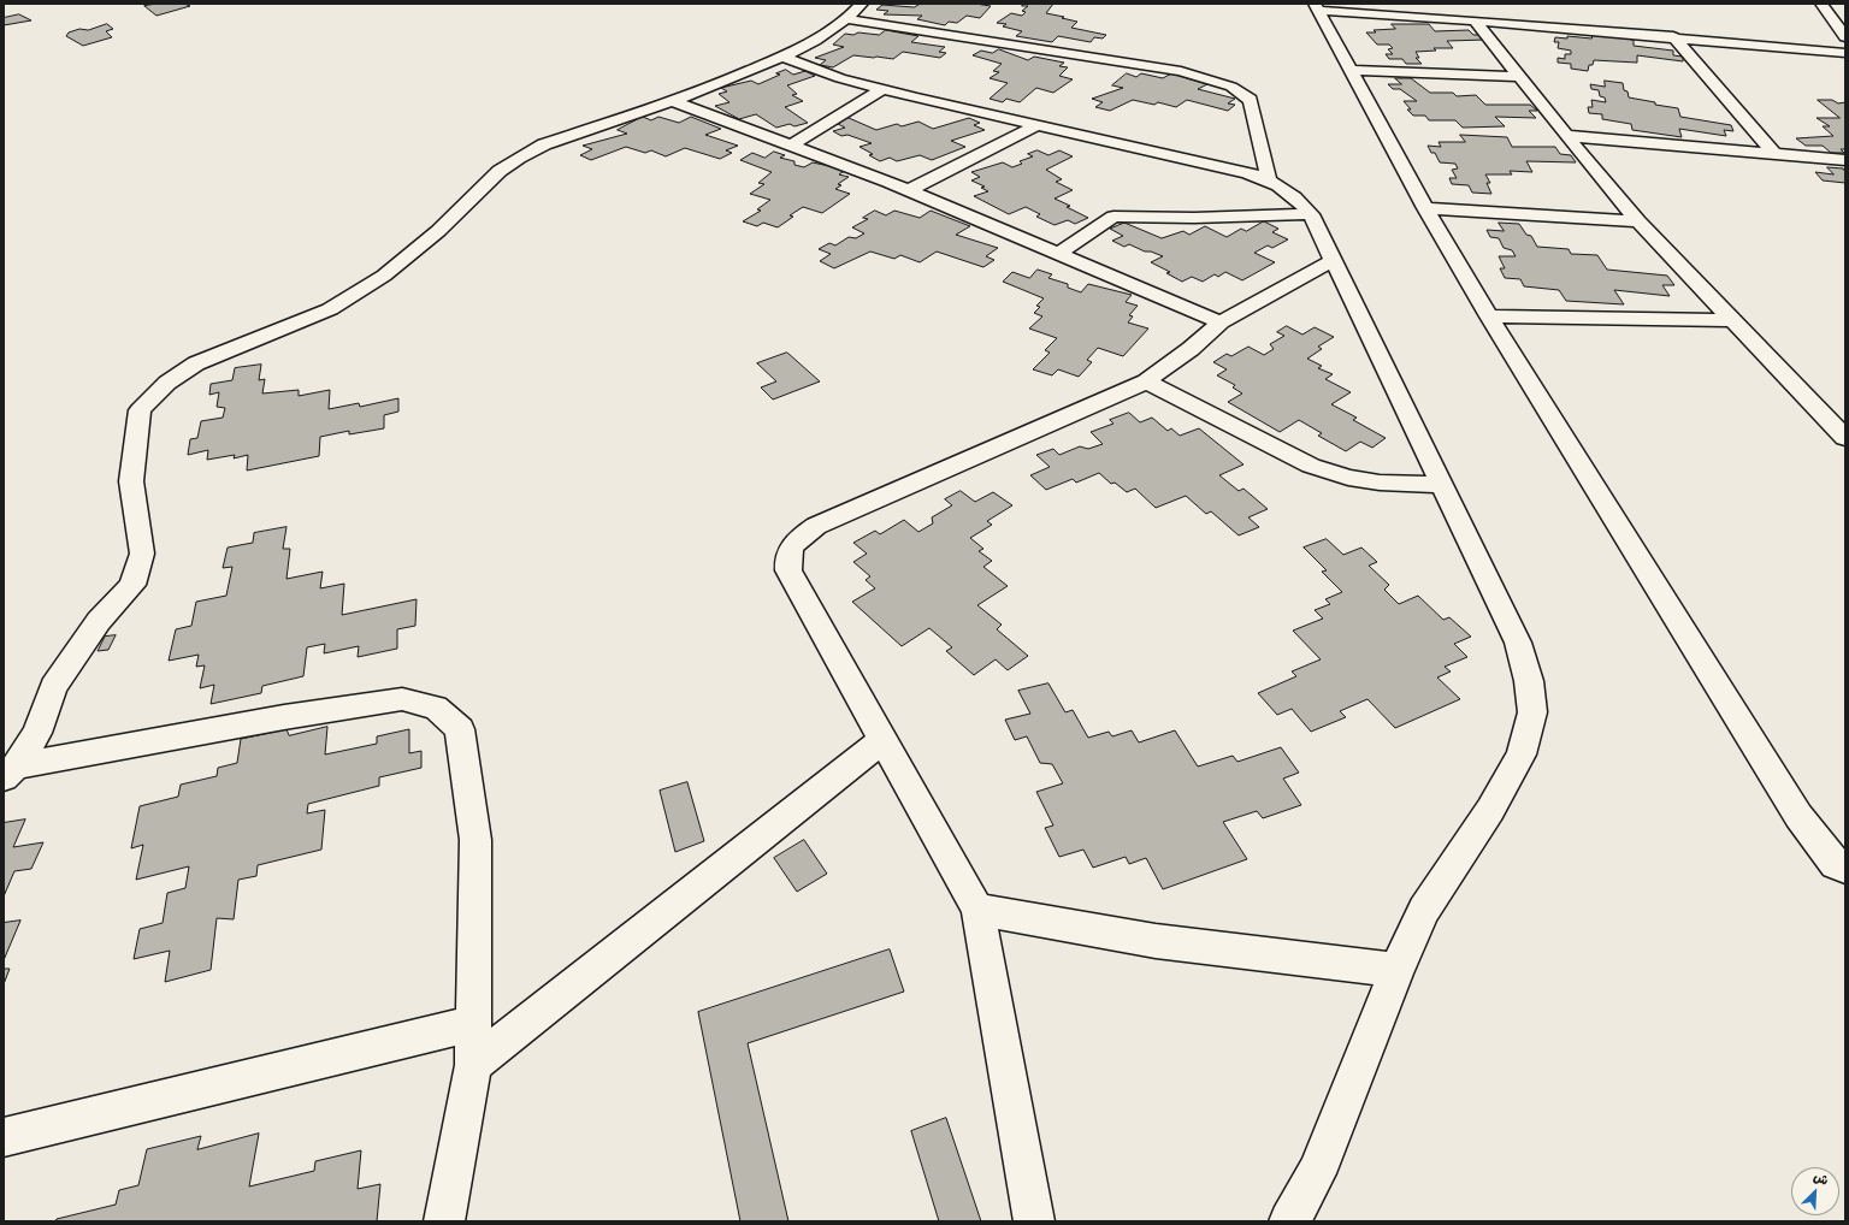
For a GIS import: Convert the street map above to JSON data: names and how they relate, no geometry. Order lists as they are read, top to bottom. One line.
{"north":"top right"}
